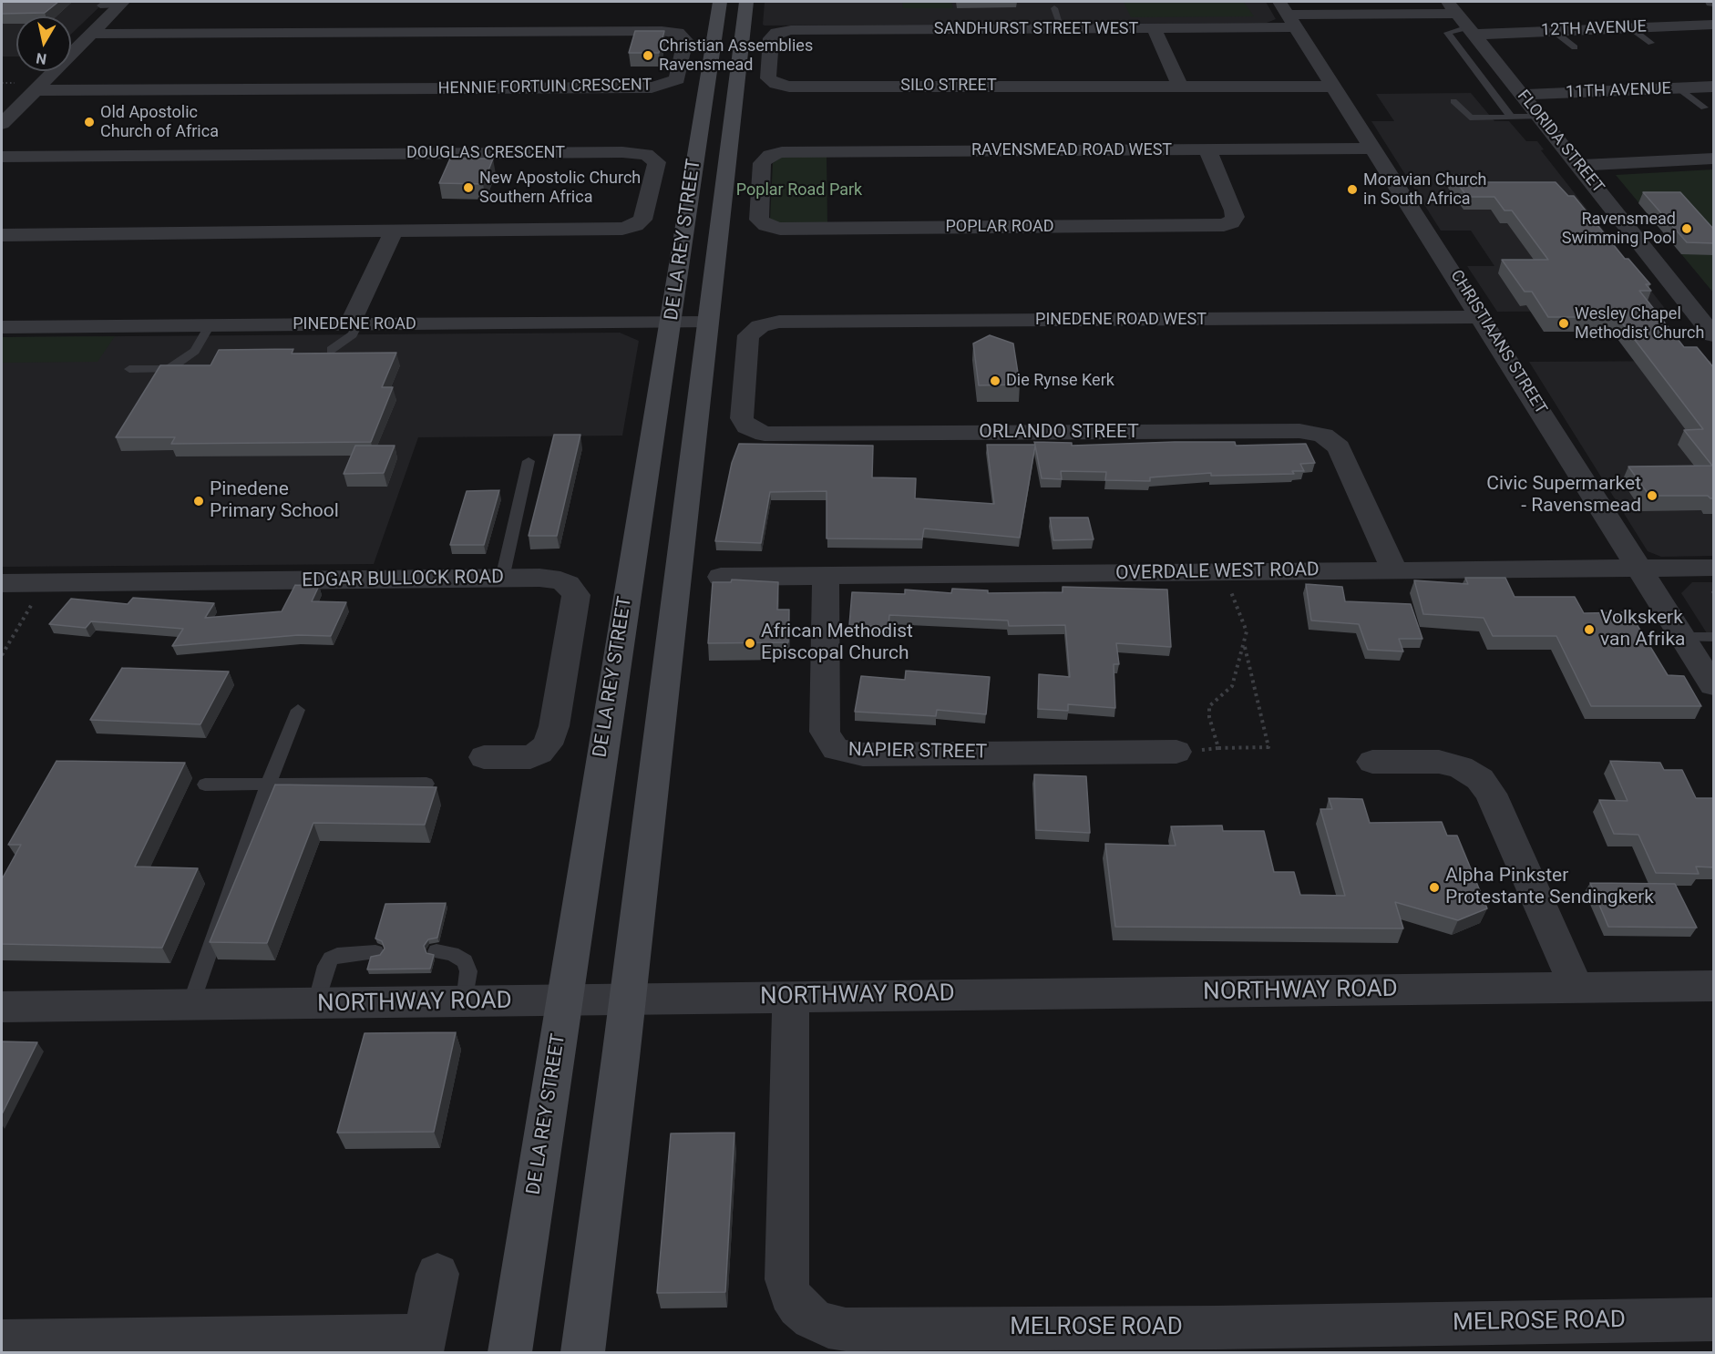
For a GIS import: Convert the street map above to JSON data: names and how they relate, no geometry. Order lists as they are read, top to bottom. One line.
{"streets":{"main road":["DE LA REY STREET"],"street":["SANDHURST STREET WEST","12TH AVENUE","SILO STREET","HENNIE FORTUIN CRESCENT","11TH AVENUE","FLORIDA STREET","RAVENSMEAD ROAD WEST","DOUGLAS CRESCENT","POPLAR ROAD","PINEDENE ROAD WEST","PINEDENE ROAD","CHRISTIAANS STREET","ORLANDO STREET","OVERDALE WEST ROAD","EDGAR BULLOCK ROAD","NAPIER STREET","NORTHWAY ROAD","MELROSE ROAD"]},"crossings":[["SANDHURST STREET WEST","12TH AVENUE"],["SANDHURST STREET WEST","SILO STREET"],["SANDHURST STREET WEST","FLORIDA STREET"],["SANDHURST STREET WEST","CHRISTIAANS STREET"],["12TH AVENUE","FLORIDA STREET"],["SILO STREET","CHRISTIAANS STREET"],["11TH AVENUE","FLORIDA STREET"],["RAVENSMEAD ROAD WEST","POPLAR ROAD"],["RAVENSMEAD ROAD WEST","CHRISTIAANS STREET"],["DE LA REY STREET","PINEDENE ROAD"],["DE LA REY STREET","NORTHWAY ROAD"],["PINEDENE ROAD WEST","CHRISTIAANS STREET"],["PINEDENE ROAD WEST","ORLANDO STREET"],["CHRISTIAANS STREET","OVERDALE WEST ROAD"],["ORLANDO STREET","OVERDALE WEST ROAD"],["OVERDALE WEST ROAD","NAPIER STREET"],["NORTHWAY ROAD","MELROSE ROAD"]],"parks":["Poplar Road Park"],"places":["Christian Assemblies Ravensmead","Old Apostolic Church of Africa","New Apostolic Church Southern Africa","Moravian Church in South Africa","Ravensmead Swimming Pool","Wesley Chapel Methodist Church","Die Rynse Kerk","Civic Supermarket - Ravensmead","Pinedene Primary School","Volkskerk van Afrika","African Methodist Episcopal Church","Alpha Pinkster Protestante Sendingkerk"],"north":"bottom"}
